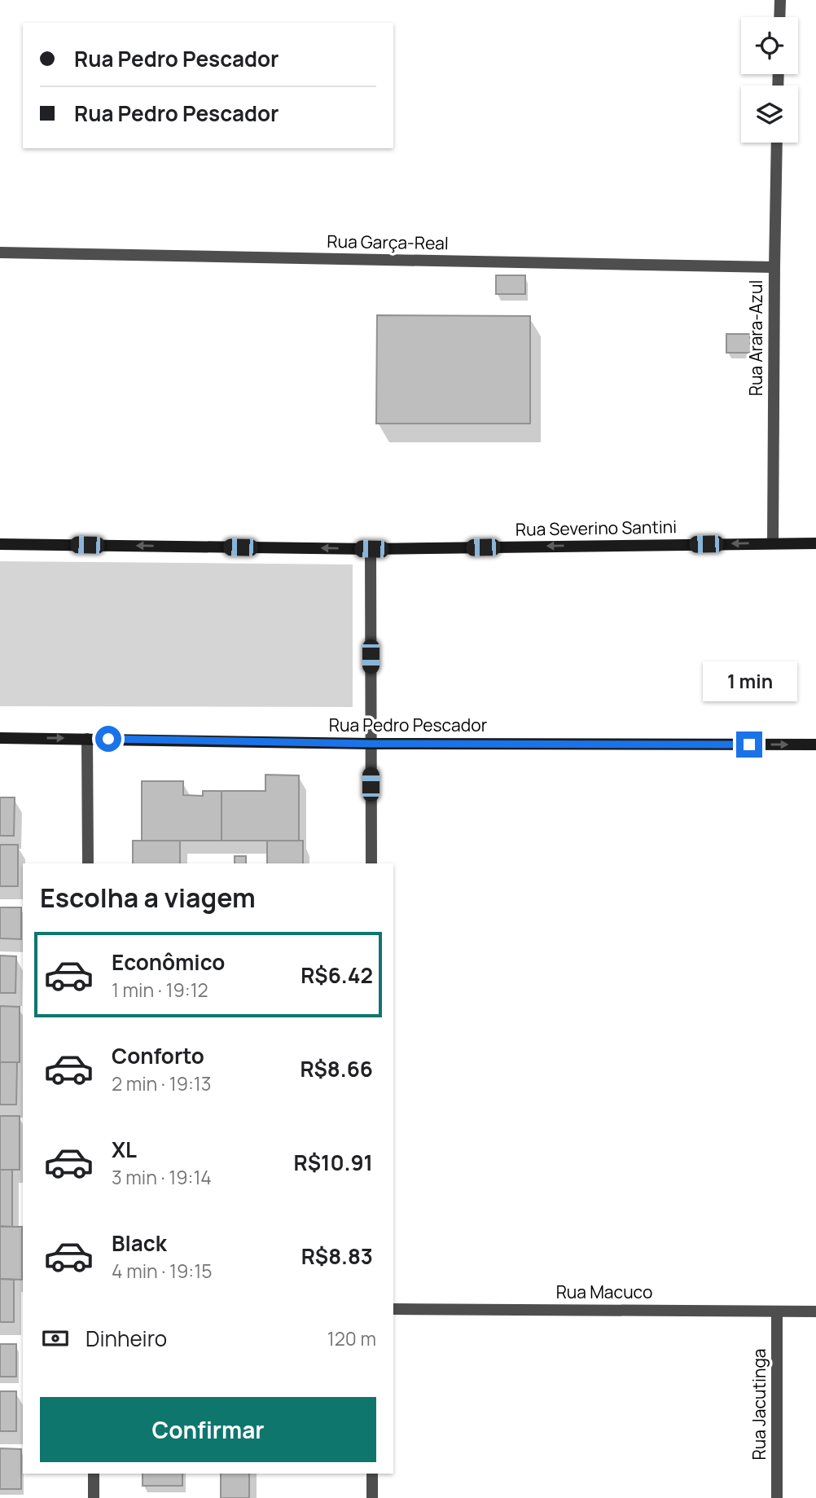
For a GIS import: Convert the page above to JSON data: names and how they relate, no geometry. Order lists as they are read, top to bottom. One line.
{"streets":{"street":["Rua Garça-Real","Rua Arara-Azul","Rua Severino Santini","Rua Pedro Pescador","Rua Macuco","Rua Jacutinga"]},"crossings":[["Rua Garça-Real","Rua Arara-Azul"],["Rua Arara-Azul","Rua Severino Santini"],["Rua Macuco","Rua Jacutinga"]],"one_way":["Rua Severino Santini","Rua Pedro Pescador"],"page":{"banner":["Rua Pedro Pescador","Rua Pedro Pescador"],"bubble":"1 min","heading":"Escolha a viagem","list":[{"name":"Econômico","note":"1 min · 19:12","value":"R$6.42"},{"name":"Conforto","note":"2 min · 19:13","value":"R$8.66"},{"name":"XL","note":"3 min · 19:14","value":"R$10.91"},{"name":"Black","note":"4 min · 19:15","value":"R$8.83"}],"pay":["Dinheiro","120 m"],"buttons":"Confirmar"}}
